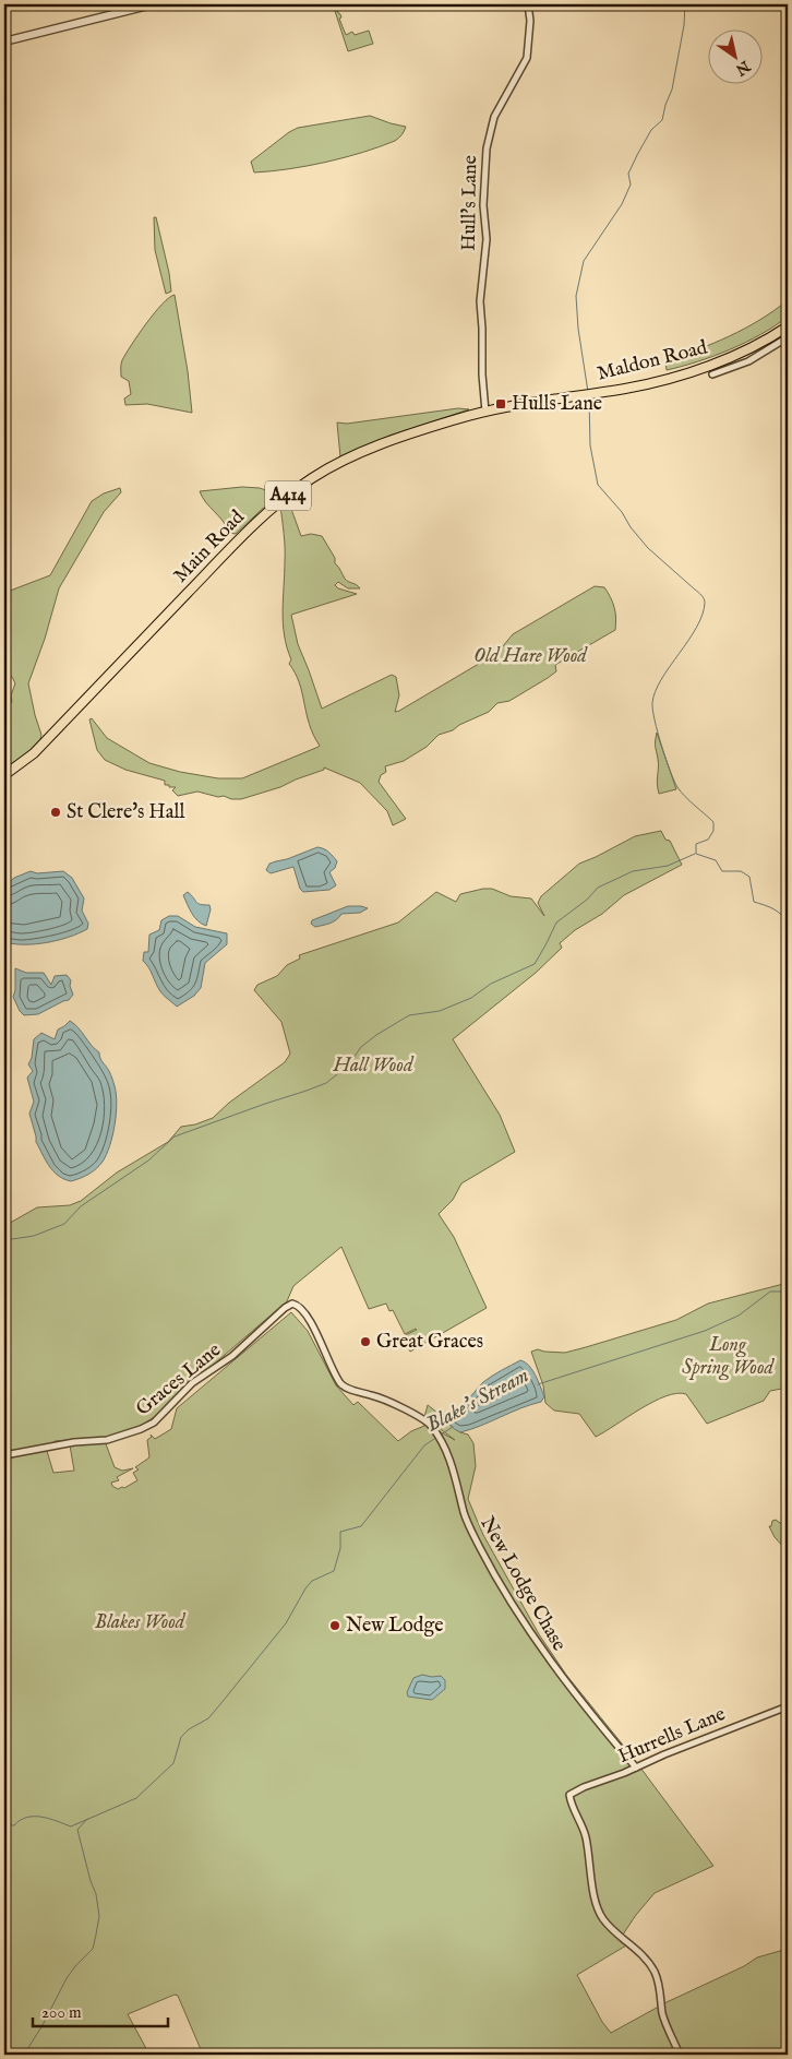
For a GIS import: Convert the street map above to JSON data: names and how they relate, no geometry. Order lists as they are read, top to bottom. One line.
{"streets":{"main road":["Maldon Road","A414","Main Road"],"street":["Hull's Lane","Graces Lane","New Lodge Chase","Hurrells Lane"]},"crossings":[["Hull's Lane","Main Road"],["Maldon Road","Main Road"],["Graces Lane","New Lodge Chase"],["New Lodge Chase","Hurrells Lane"]],"water":["Blake's Stream"],"parks":["Old Hare Wood","Hall Wood","Long Spring Wood","Blakes Wood"],"places":{"transit":["Hulls Lane"],"other":["St Clere's Hall","Great Graces","New Lodge"]},"scale_bar":"200 m","north":"bottom right"}
